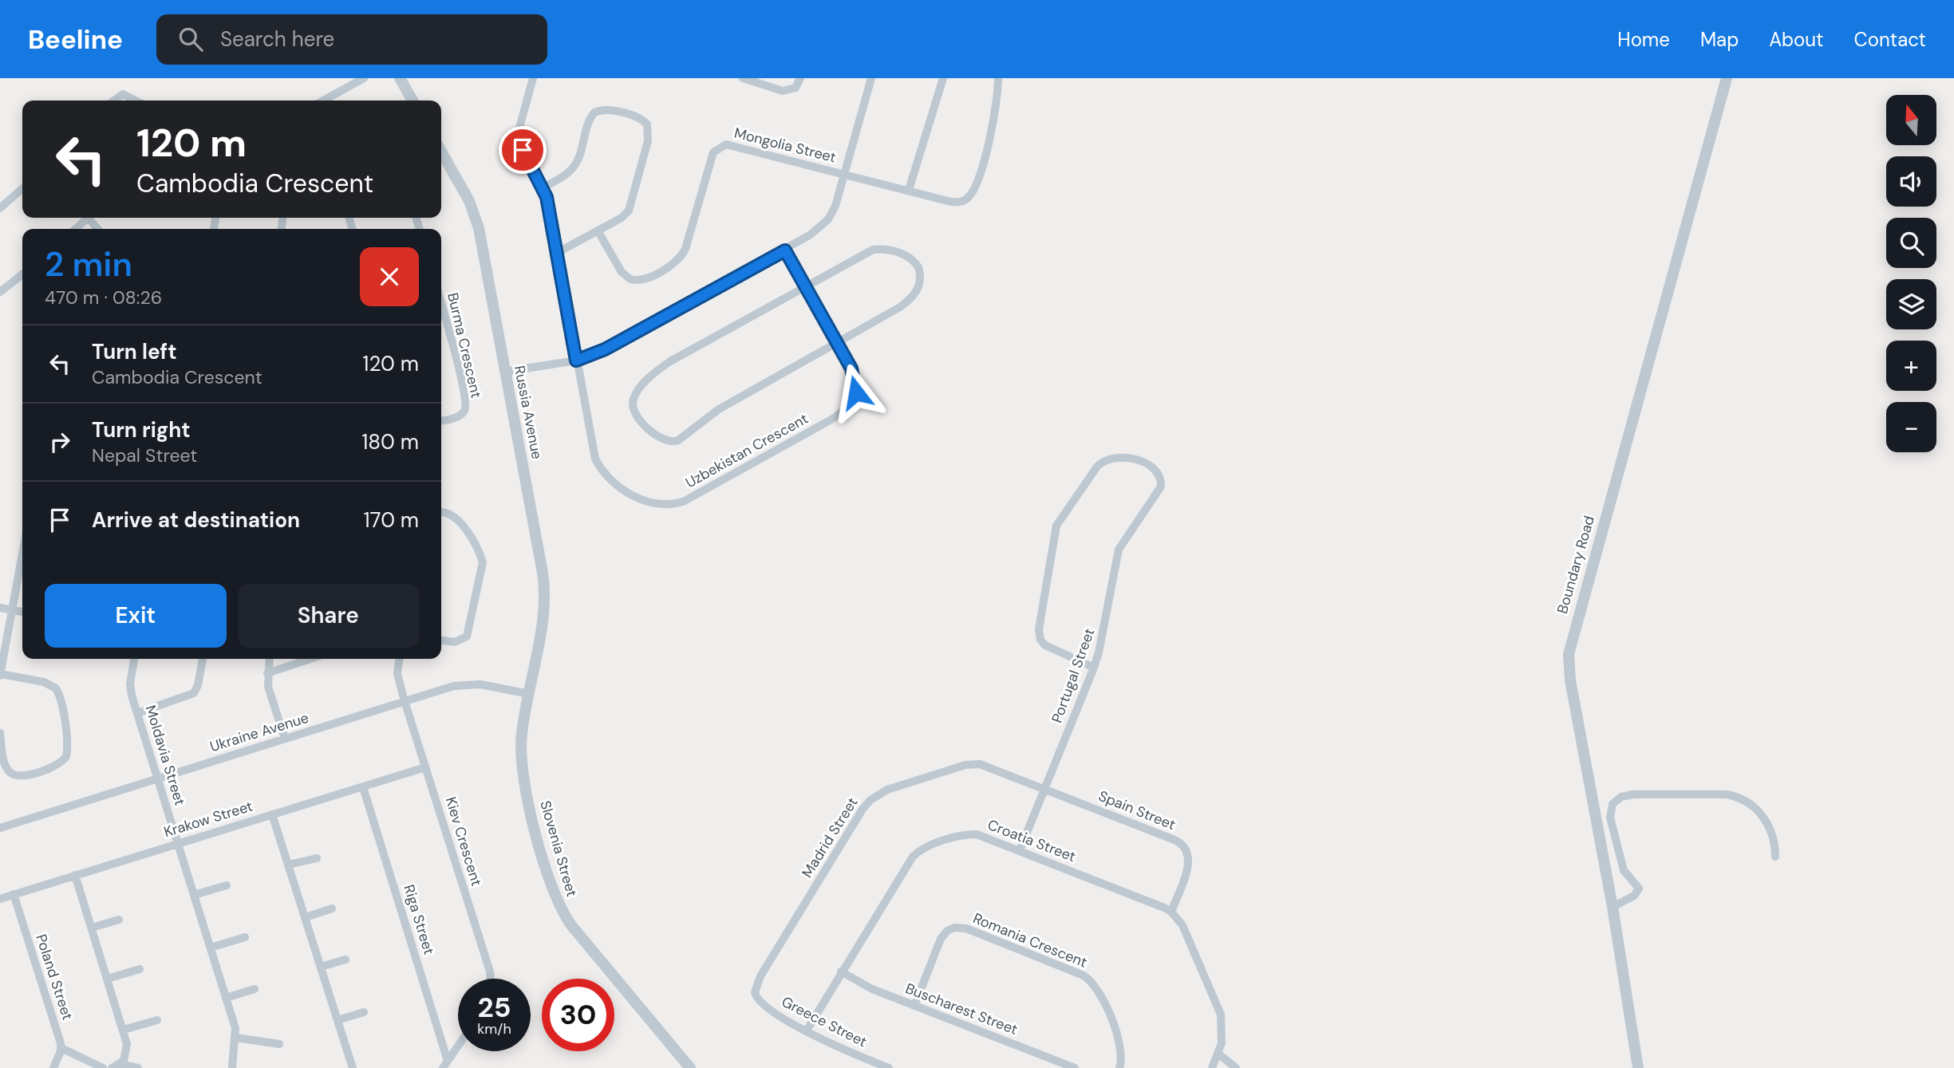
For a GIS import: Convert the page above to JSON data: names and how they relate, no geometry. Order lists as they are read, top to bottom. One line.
{"streets":{"street":["Mongolia Street","Burma Crescent","Russia Avenue","Uzbekistan Crescent","Boundary Road","Portugal Street","Ukraine Avenue","Moldavia Street","Spain Street","Krakow Street","Madrid Street","Croatia Street","Kiev Crescent","Slovenia Street","Riga Street","Romania Crescent","Poland Street","Buscharest Street","Greece Street"]},"crossings":[["Russia Avenue","Ukraine Avenue"],["Russia Avenue","Slovenia Street"],["Portugal Street","Spain Street"],["Portugal Street","Madrid Street"],["Portugal Street","Croatia Street"],["Ukraine Avenue","Moldavia Street"],["Ukraine Avenue","Kiev Crescent"],["Ukraine Avenue","Slovenia Street"],["Moldavia Street","Krakow Street"],["Spain Street","Madrid Street"],["Spain Street","Croatia Street"],["Krakow Street","Kiev Crescent"],["Krakow Street","Riga Street"],["Krakow Street","Poland Street"],["Madrid Street","Greece Street"],["Croatia Street","Buscharest Street"],["Croatia Street","Greece Street"],["Romania Crescent","Buscharest Street"]],"north":"top","page":{"header":"Beeline","search":"Search here","nav":["Home","Map","About","Contact"],"map_buttons":["+","−"],"turn":["120 m","Cambodia Crescent"],"heading":["2 min","470 m · 08:26"],"list":[{"name":"Turn left","note":"Cambodia Crescent","value":"120 m"},{"name":"Turn right","note":"Nepal Street","value":"180 m"},{"name":"Arrive at destination","value":"170 m"}],"buttons":["Exit","Share"],"speed":"25 km/h","limit":"30"}}
